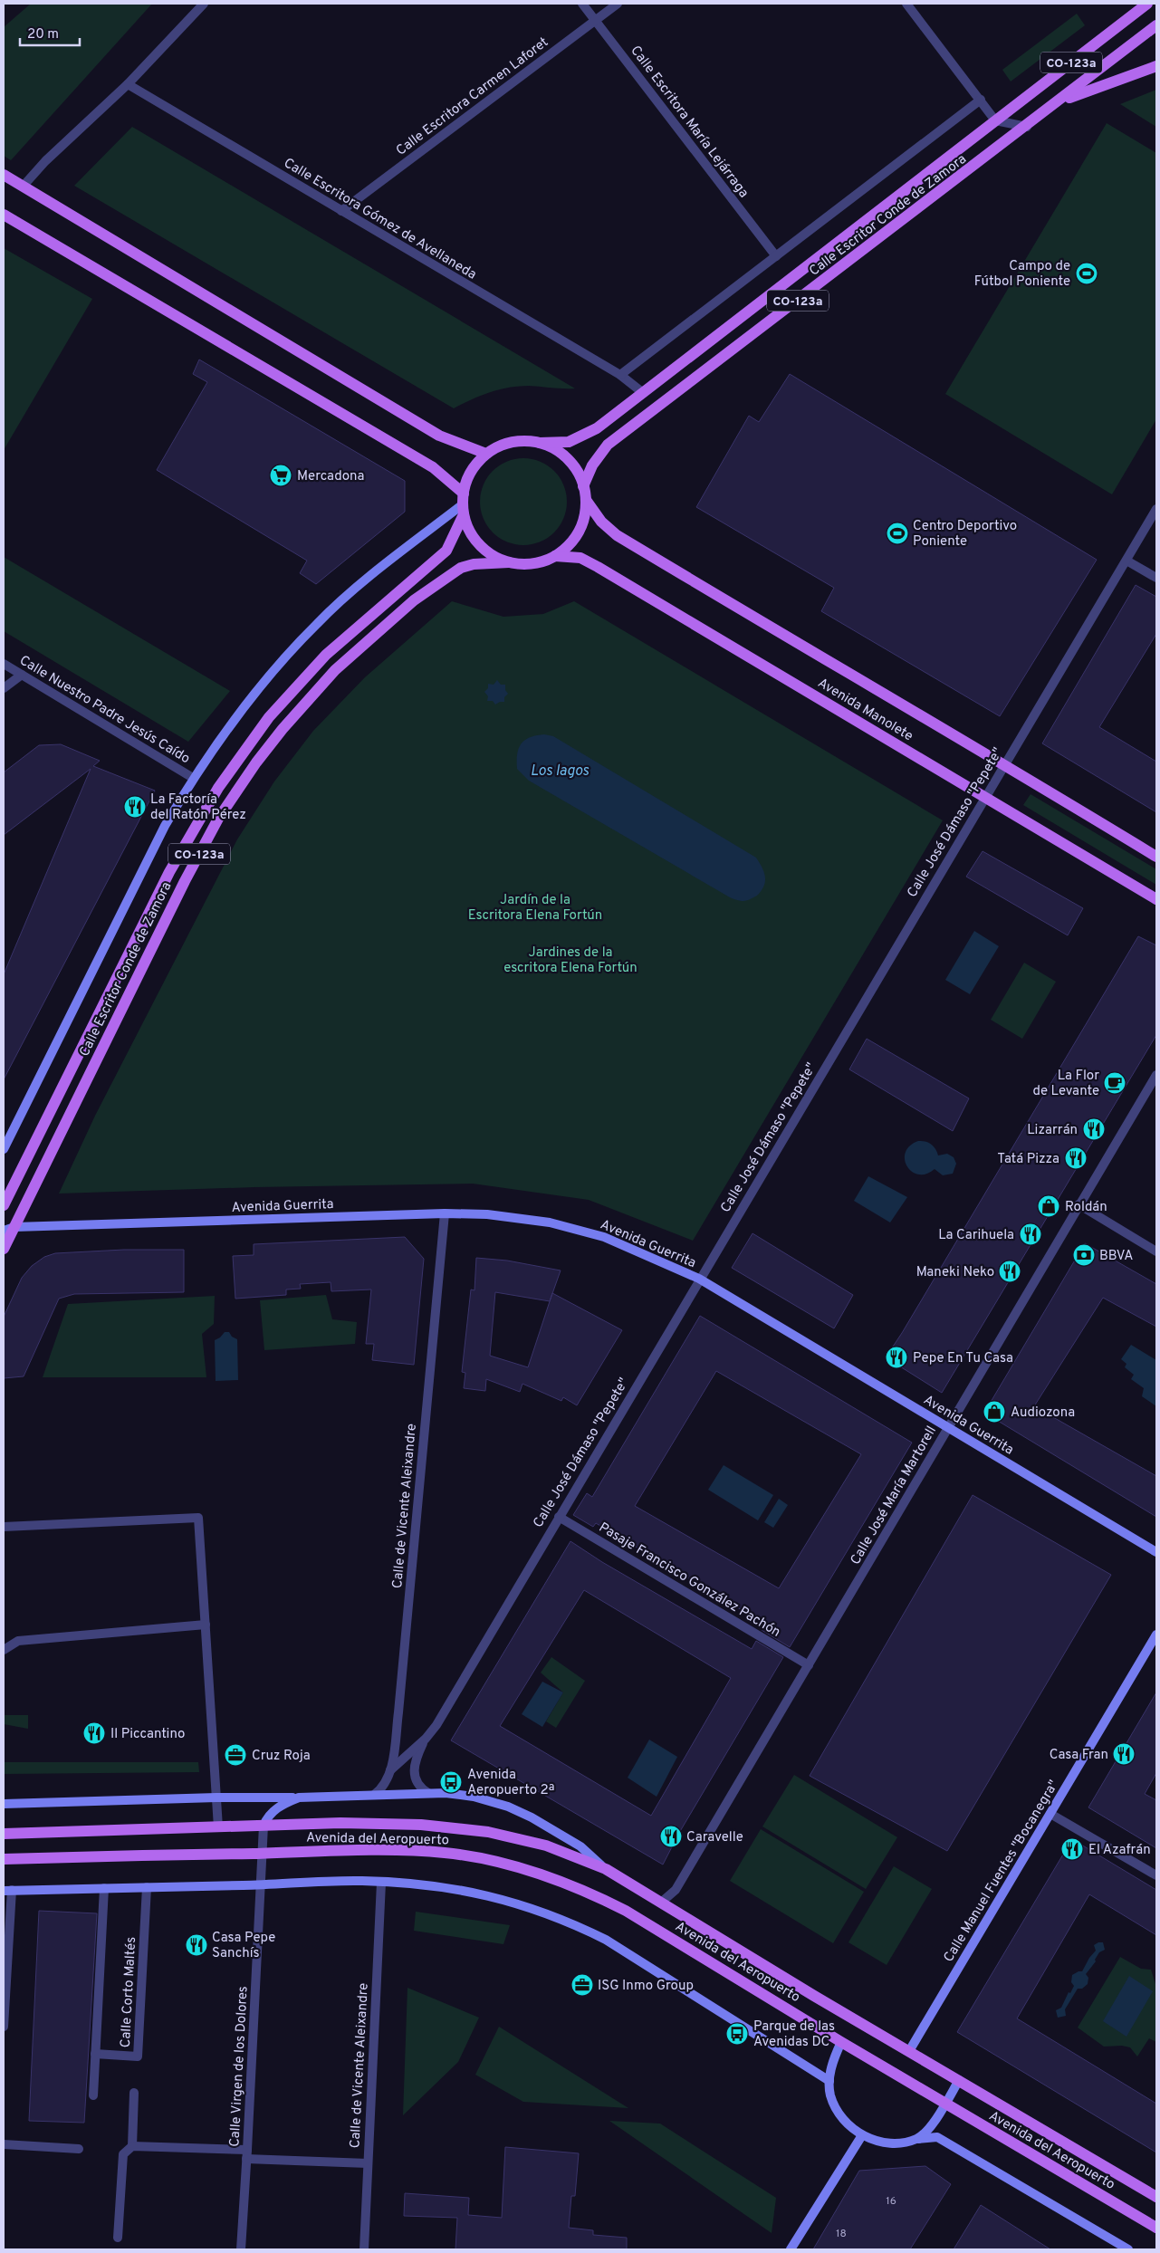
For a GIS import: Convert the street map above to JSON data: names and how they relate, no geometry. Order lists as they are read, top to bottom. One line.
{"streets":{"main road":["CO-123a","Calle Escritor Conde de Zamora","Avenida Manolete","Avenida del Aeropuerto"],"street":["Calle Escritora Carmen Laforet","Calle Escritora María Lejárraga","Calle Escritora Gómez de Avellaneda","Calle Nuestro Padre Jesús Caído","Calle José Dámaso \"Pepete\"","Avenida Guerrita","Calle José María Martorell","Calle de Vicente Aleixandre","Pasaje Francisco González Pachón","Calle Manuel Fuentes \"Bocanegra\"","Calle Corto Maltés","Calle Virgen de los Dolores"]},"crossings":[["Calle Escritora Carmen Laforet","Calle Escritora María Lejárraga"],["Calle Escritora Carmen Laforet","Calle Escritora Gómez de Avellaneda"],["Calle Escritor Conde de Zamora","Calle Nuestro Padre Jesús Caído"],["Calle Escritor Conde de Zamora","Avenida Manolete"],["Calle Escritor Conde de Zamora","Avenida Guerrita"],["Avenida Manolete","Calle José Dámaso \"Pepete\""],["Calle José Dámaso \"Pepete\"","Avenida Guerrita"],["Calle José Dámaso \"Pepete\"","Calle de Vicente Aleixandre"],["Calle José Dámaso \"Pepete\"","Pasaje Francisco González Pachón"],["Avenida Guerrita","Calle José María Martorell"],["Avenida Guerrita","Calle de Vicente Aleixandre"],["Calle José María Martorell","Pasaje Francisco González Pachón"],["Calle José María Martorell","Avenida del Aeropuerto"],["Calle de Vicente Aleixandre","Avenida del Aeropuerto"],["Avenida del Aeropuerto","Calle Manuel Fuentes \"Bocanegra\""]],"water":["Los lagos"],"parks":["Jardín de la Escritora Elena Fortún","Jardines de la escritora Elena Fortún"],"places":{"sports":["Campo de Fútbol Poniente","Centro Deportivo Poniente"],"supermarket":["Mercadona"],"restaurant":["La Factoría del Ratón Pérez","Lizarrán","Tatá Pizza","La Carihuela","Maneki Neko","Pepe En Tu Casa","Il Piccantino","Casa Fran","Caravelle","El Azafrán","Casa Pepe Sanchís"],"cafe":["La Flor de Levante"],"shop":["Roldán","Audiozona"],"bank":["BBVA"],"office":["Cruz Roja","ISG Inmo Group"],"bus stop":["Avenida Aeropuerto 2ª","Parque de las Avenidas DC"]},"house_numbers":["16","18"],"scale_bar":"20 m"}
